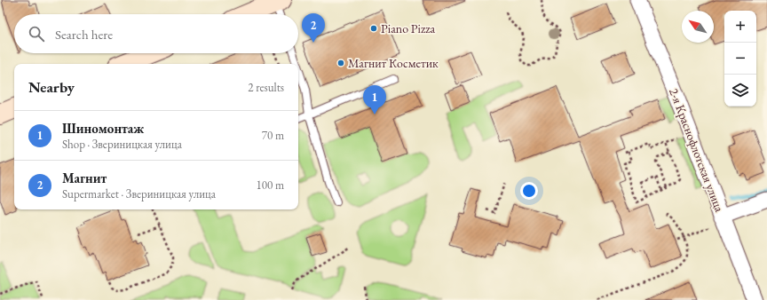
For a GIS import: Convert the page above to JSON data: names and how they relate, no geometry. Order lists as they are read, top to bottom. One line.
{"streets":{"street":["2-я Краснофлотская улица"]},"places":["Piano Pizza","Магнит Косметик"],"north":"top left","page":{"map_buttons":["+","−"],"pins":["2","1"],"search":"Search here","heading":["Nearby","2 results"],"list":[{"mark":"1","name":"Шиномонтаж","note":"Shop · Звериницкая улица","value":"70 m"},{"mark":"2","name":"Магнит","note":"Supermarket · Звериницкая улица","value":"100 m"}]}}
